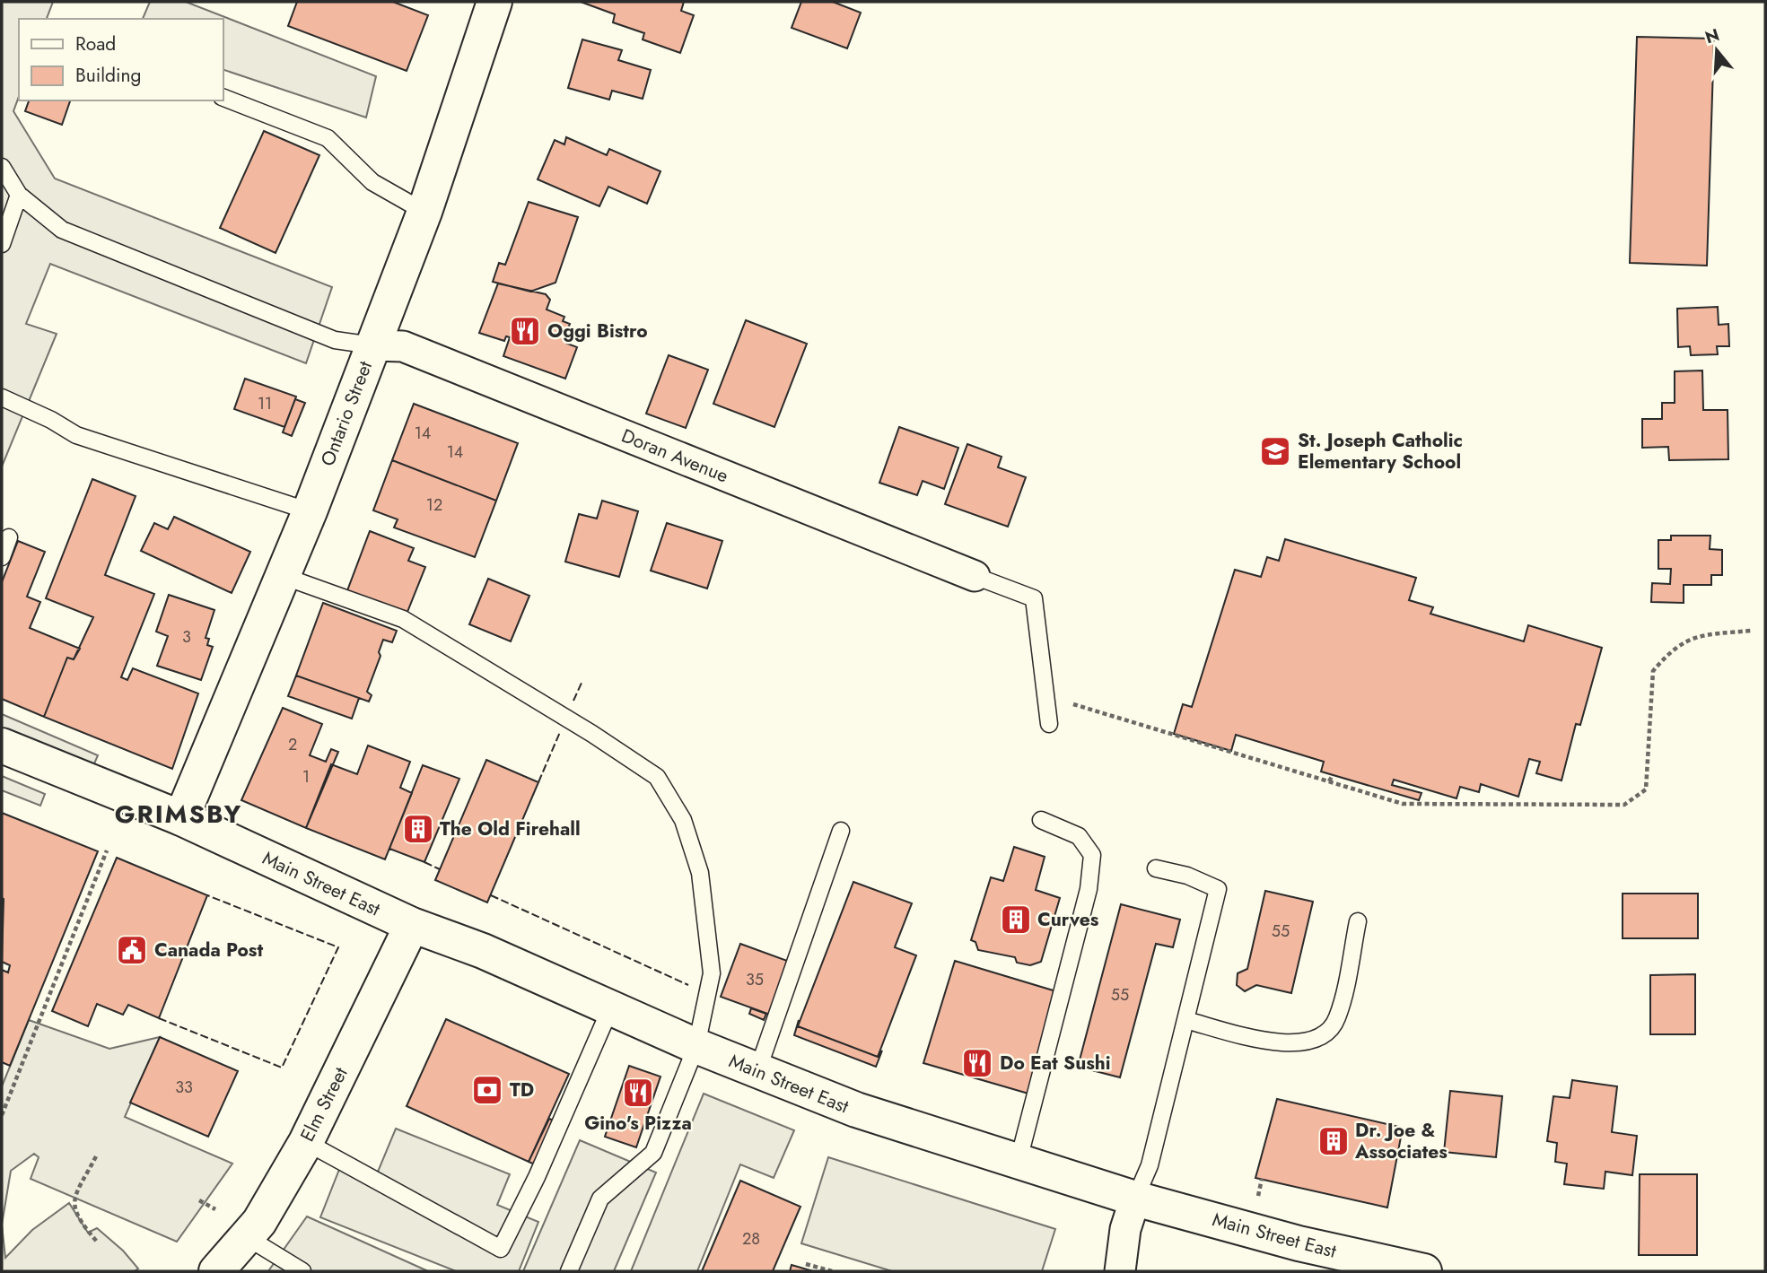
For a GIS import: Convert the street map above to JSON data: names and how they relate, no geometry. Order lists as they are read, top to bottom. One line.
{"streets":{"main road":["Ontario Street","Main Street East","Elm Street"],"street":["Doran Avenue"]},"crossings":[["Ontario Street","Doran Avenue"],["Ontario Street","Main Street East"],["Main Street East","Elm Street"]],"districts":["GRIMSBY"],"places":{"restaurant":["Oggi Bistro","Do Eat Sushi","Gino's Pizza"],"school or university":["St. Joseph Catholic Elementary School"],"building":["The Old Firehall","Curves","Dr. Joe & Associates"],"public building":["Canada Post"],"bank":["TD"]},"house_numbers":["11","14","14","12","3","2","1","55","35","55","33","28"],"legend":["Road","Building"],"north":"top"}
